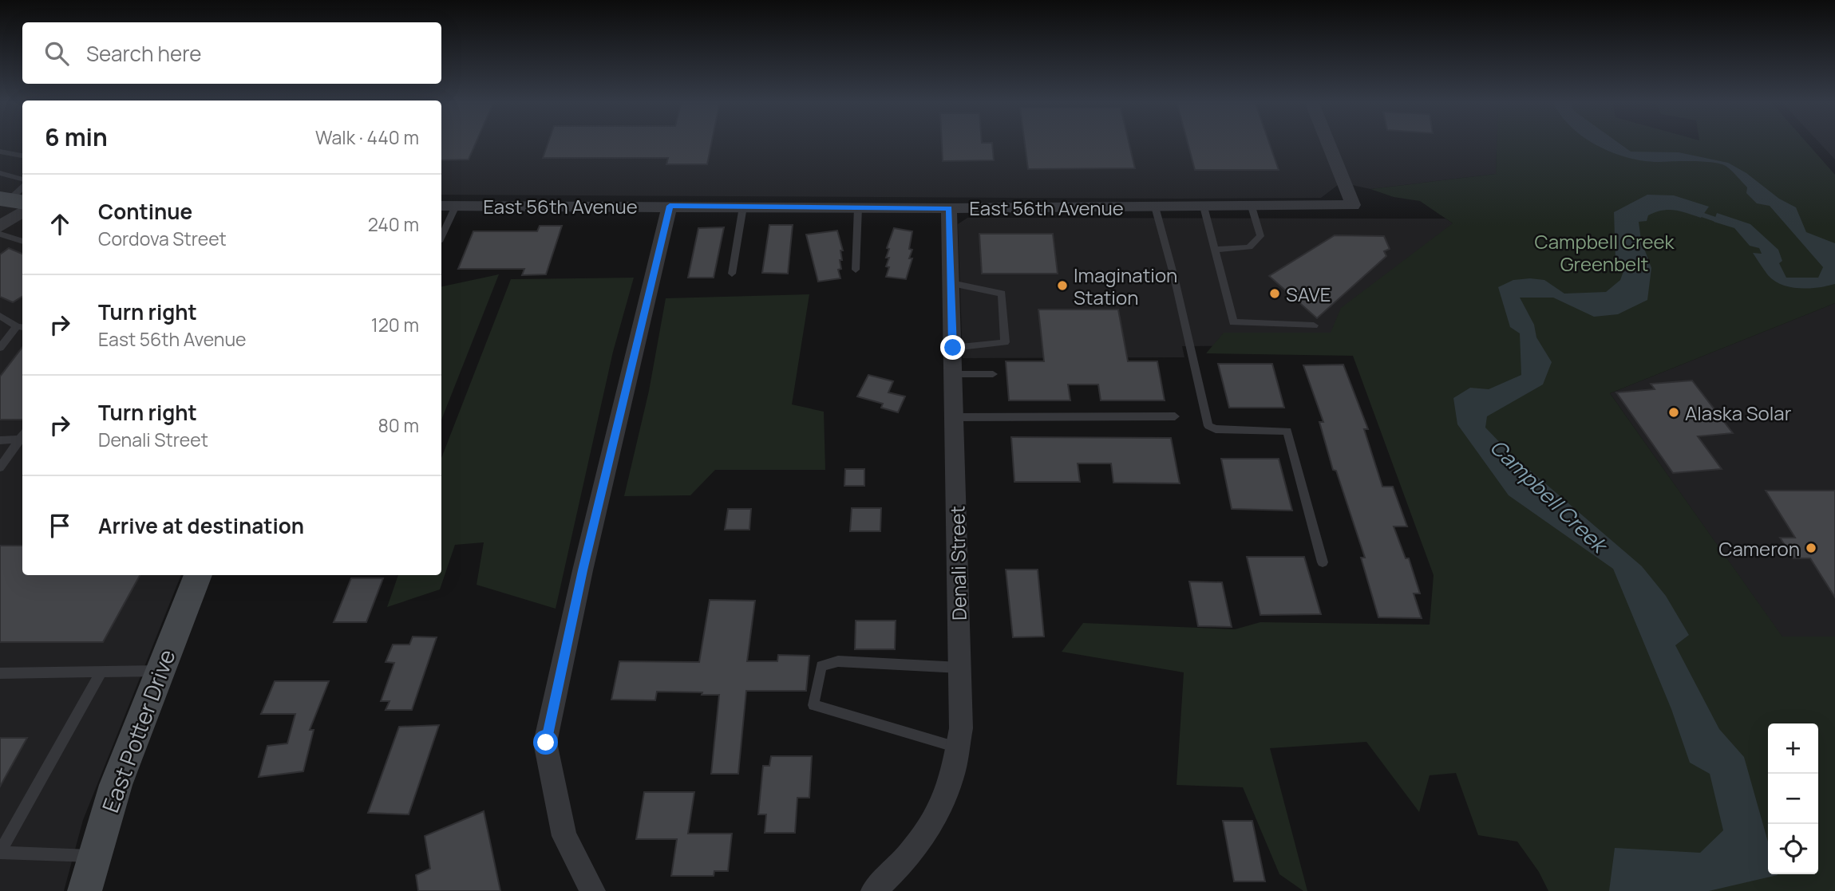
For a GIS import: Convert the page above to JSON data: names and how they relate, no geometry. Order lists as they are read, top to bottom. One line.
{"streets":{"street":["East 56th Avenue","Denali Street","East Potter Drive"]},"crossings":[["East 56th Avenue","Denali Street"]],"water":["Campbell Creek"],"parks":["Campbell Creek Greenbelt"],"places":["Imagination Station","SAVE","Alaska Solar","Cameron"],"page":{"search":"Search here","heading":["6 min","Walk · 440 m"],"list":[["Continue","Cordova Street","240 m"],["Turn right","East 56th Avenue","120 m"],["Turn right","Denali Street","80 m"],"Arrive at destination"],"map_buttons":["+","−"]}}
